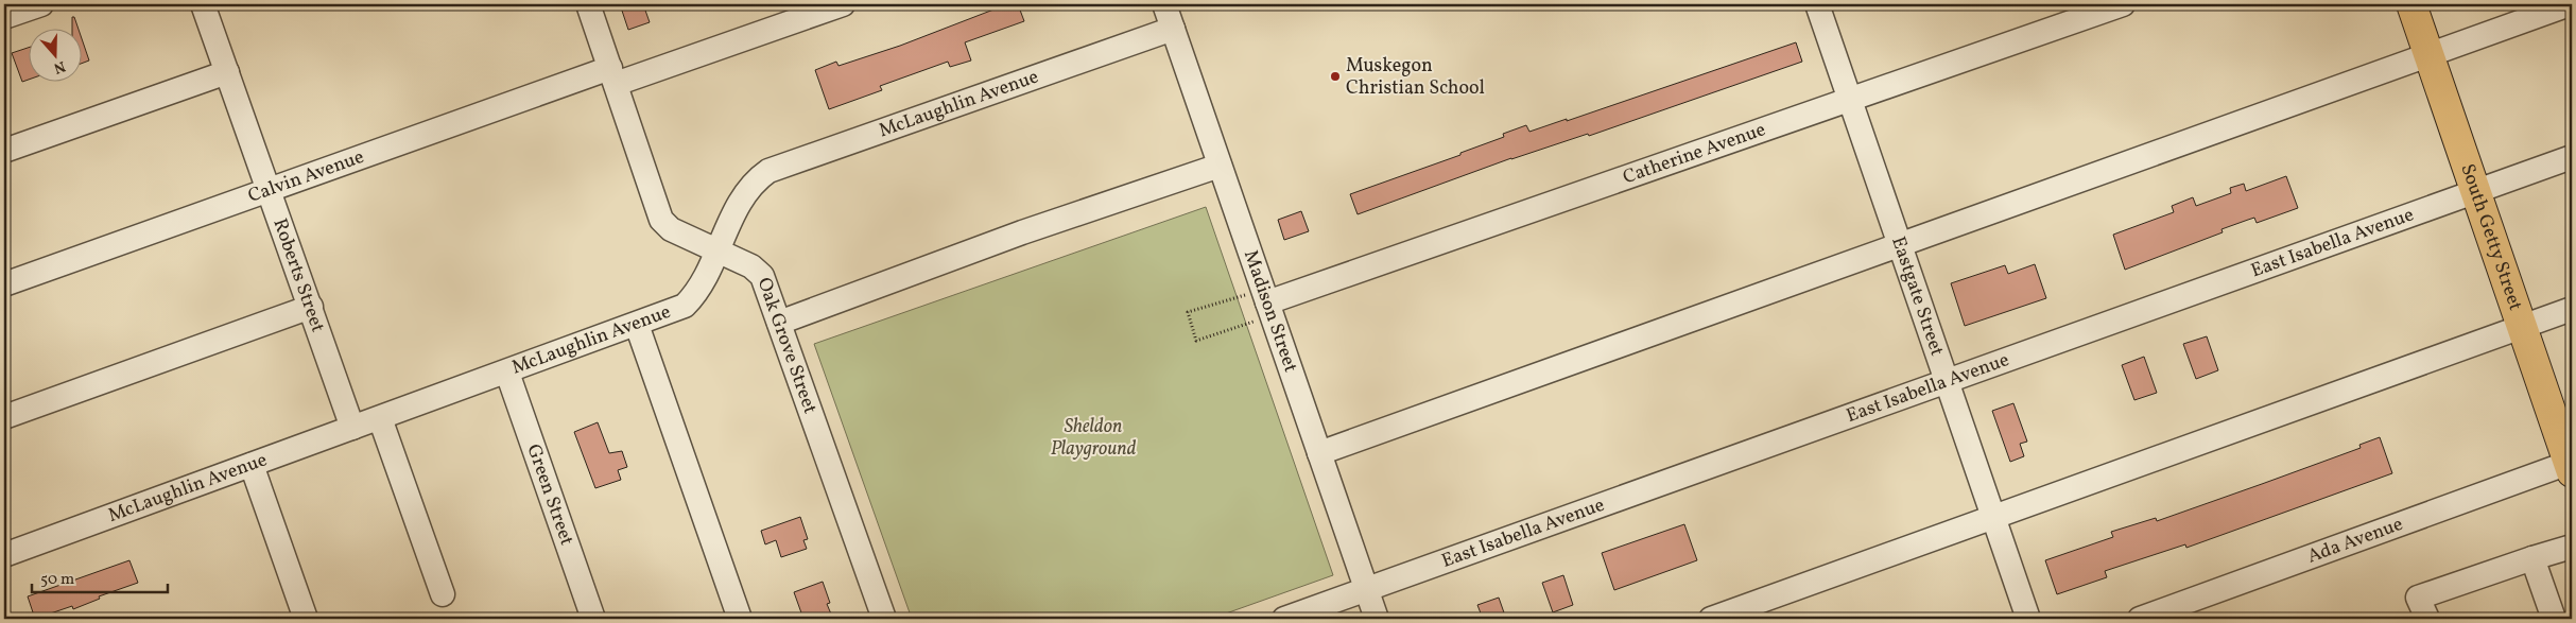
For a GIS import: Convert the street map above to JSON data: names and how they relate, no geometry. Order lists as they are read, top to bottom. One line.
{"streets":{"main road":["South Getty Street"],"street":["McLaughlin Avenue","Catherine Avenue","Calvin Avenue","East Isabella Avenue","Roberts Street","Eastgate Street","Madison Street","Oak Grove Street","Green Street","Ada Avenue"]},"crossings":[["McLaughlin Avenue","Roberts Street"],["McLaughlin Avenue","Madison Street"],["McLaughlin Avenue","Oak Grove Street"],["McLaughlin Avenue","Green Street"],["Catherine Avenue","Eastgate Street"],["Catherine Avenue","Madison Street"],["Calvin Avenue","Roberts Street"],["Calvin Avenue","Oak Grove Street"],["South Getty Street","East Isabella Avenue"],["South Getty Street","Ada Avenue"],["East Isabella Avenue","Eastgate Street"],["East Isabella Avenue","Madison Street"]],"parks":["Sheldon Playground"],"places":["Muskegon Christian School"],"scale_bar":"50 m","north":"bottom"}
